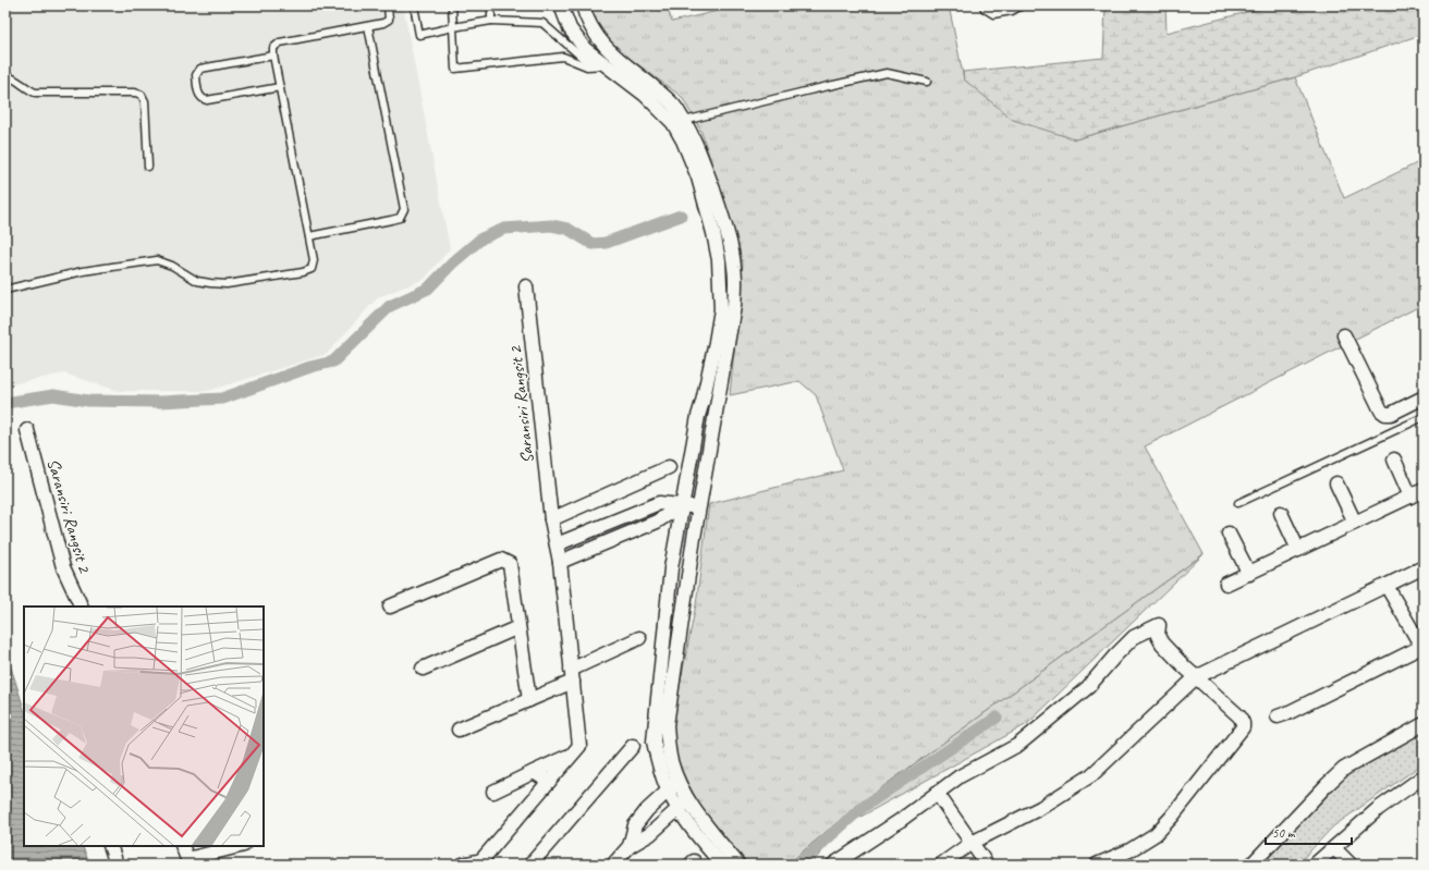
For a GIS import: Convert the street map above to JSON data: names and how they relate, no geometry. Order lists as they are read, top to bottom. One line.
{"streets":{"street":["Saransiri Rangsit 2"]},"scale_bar":"50 m"}
